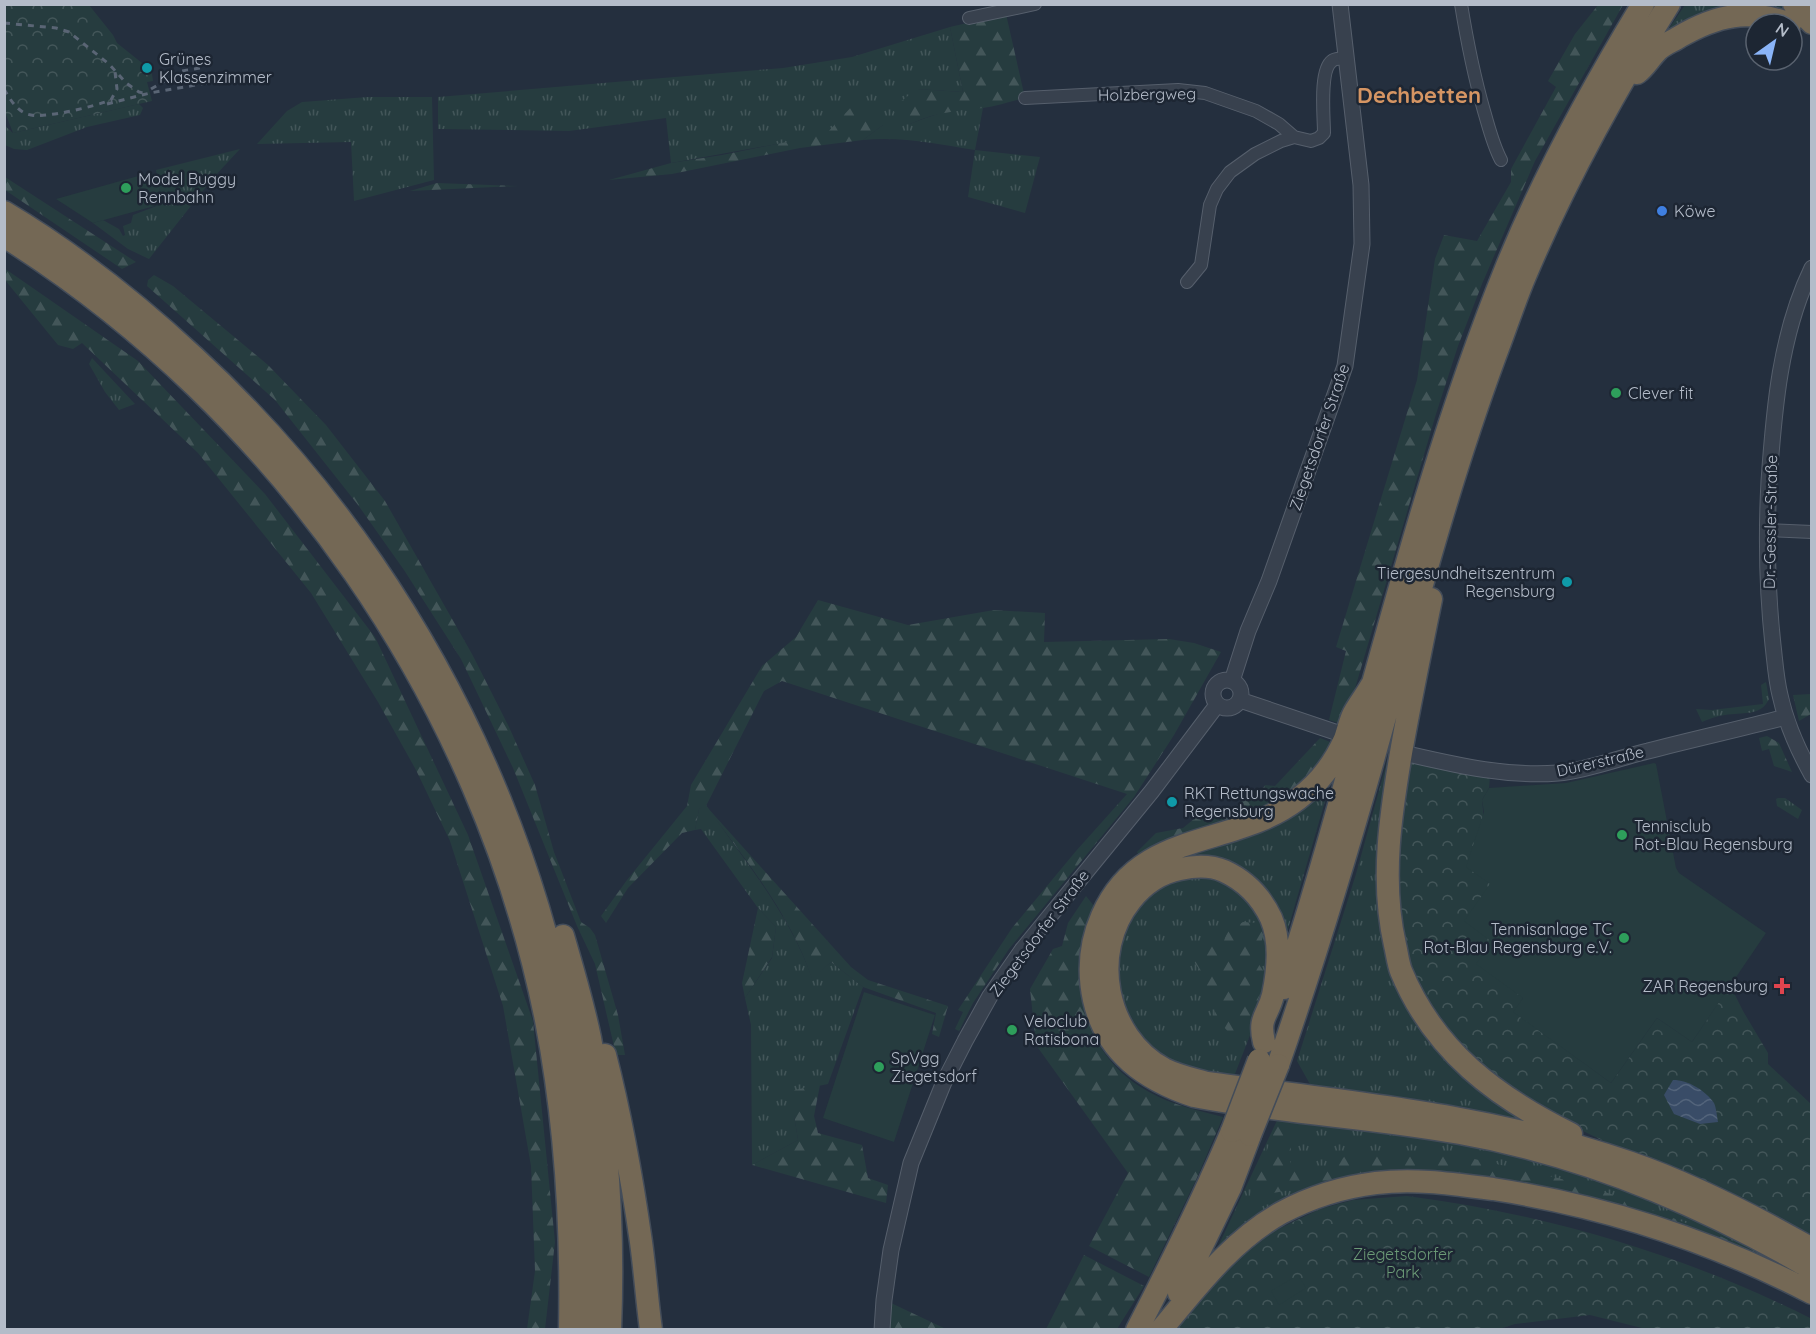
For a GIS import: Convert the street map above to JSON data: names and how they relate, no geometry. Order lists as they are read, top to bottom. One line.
{"streets":{"street":["Holzbergweg","Ziegetsdorfer Straße","Dr.-Gessler-Straße","Dürerstraße"]},"crossings":[["Dr.-Gessler-Straße","Dürerstraße"]],"districts":["Dechbetten"],"parks":["Ziegetsdorfer Park"],"places":{"other":["Grünes Klassenzimmer","Model Buggy Rennbahn","Köwe","Clever fit","Tiergesundheitszentrum Regensburg","RKT Rettungswache Regensburg","Tennisclub Rot-Blau Regensburg","Tennisanlage TC Rot-Blau Regensburg e.V.","Veloclub Ratisbona","SpVgg Ziegetsdorf"],"health":["ZAR Regensburg"]},"north":"top right"}
